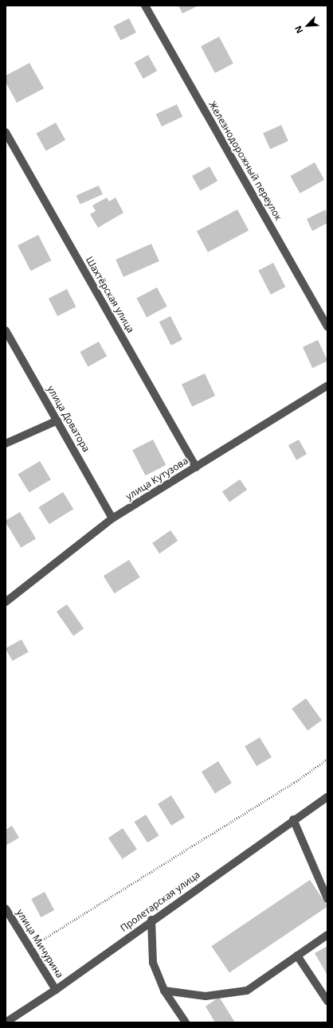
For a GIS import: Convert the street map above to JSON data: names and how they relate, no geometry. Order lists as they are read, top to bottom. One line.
{"streets":{"street":["Железнодорожный переулок","Шахтёрская улица","улица Доватора","улица Кутузова","Пролетарская улица","улица Мичурина"]},"crossings":[["Шахтёрская улица","улица Кутузова"],["улица Доватора","улица Кутузова"],["Пролетарская улица","улица Мичурина"]],"north":"bottom left"}
